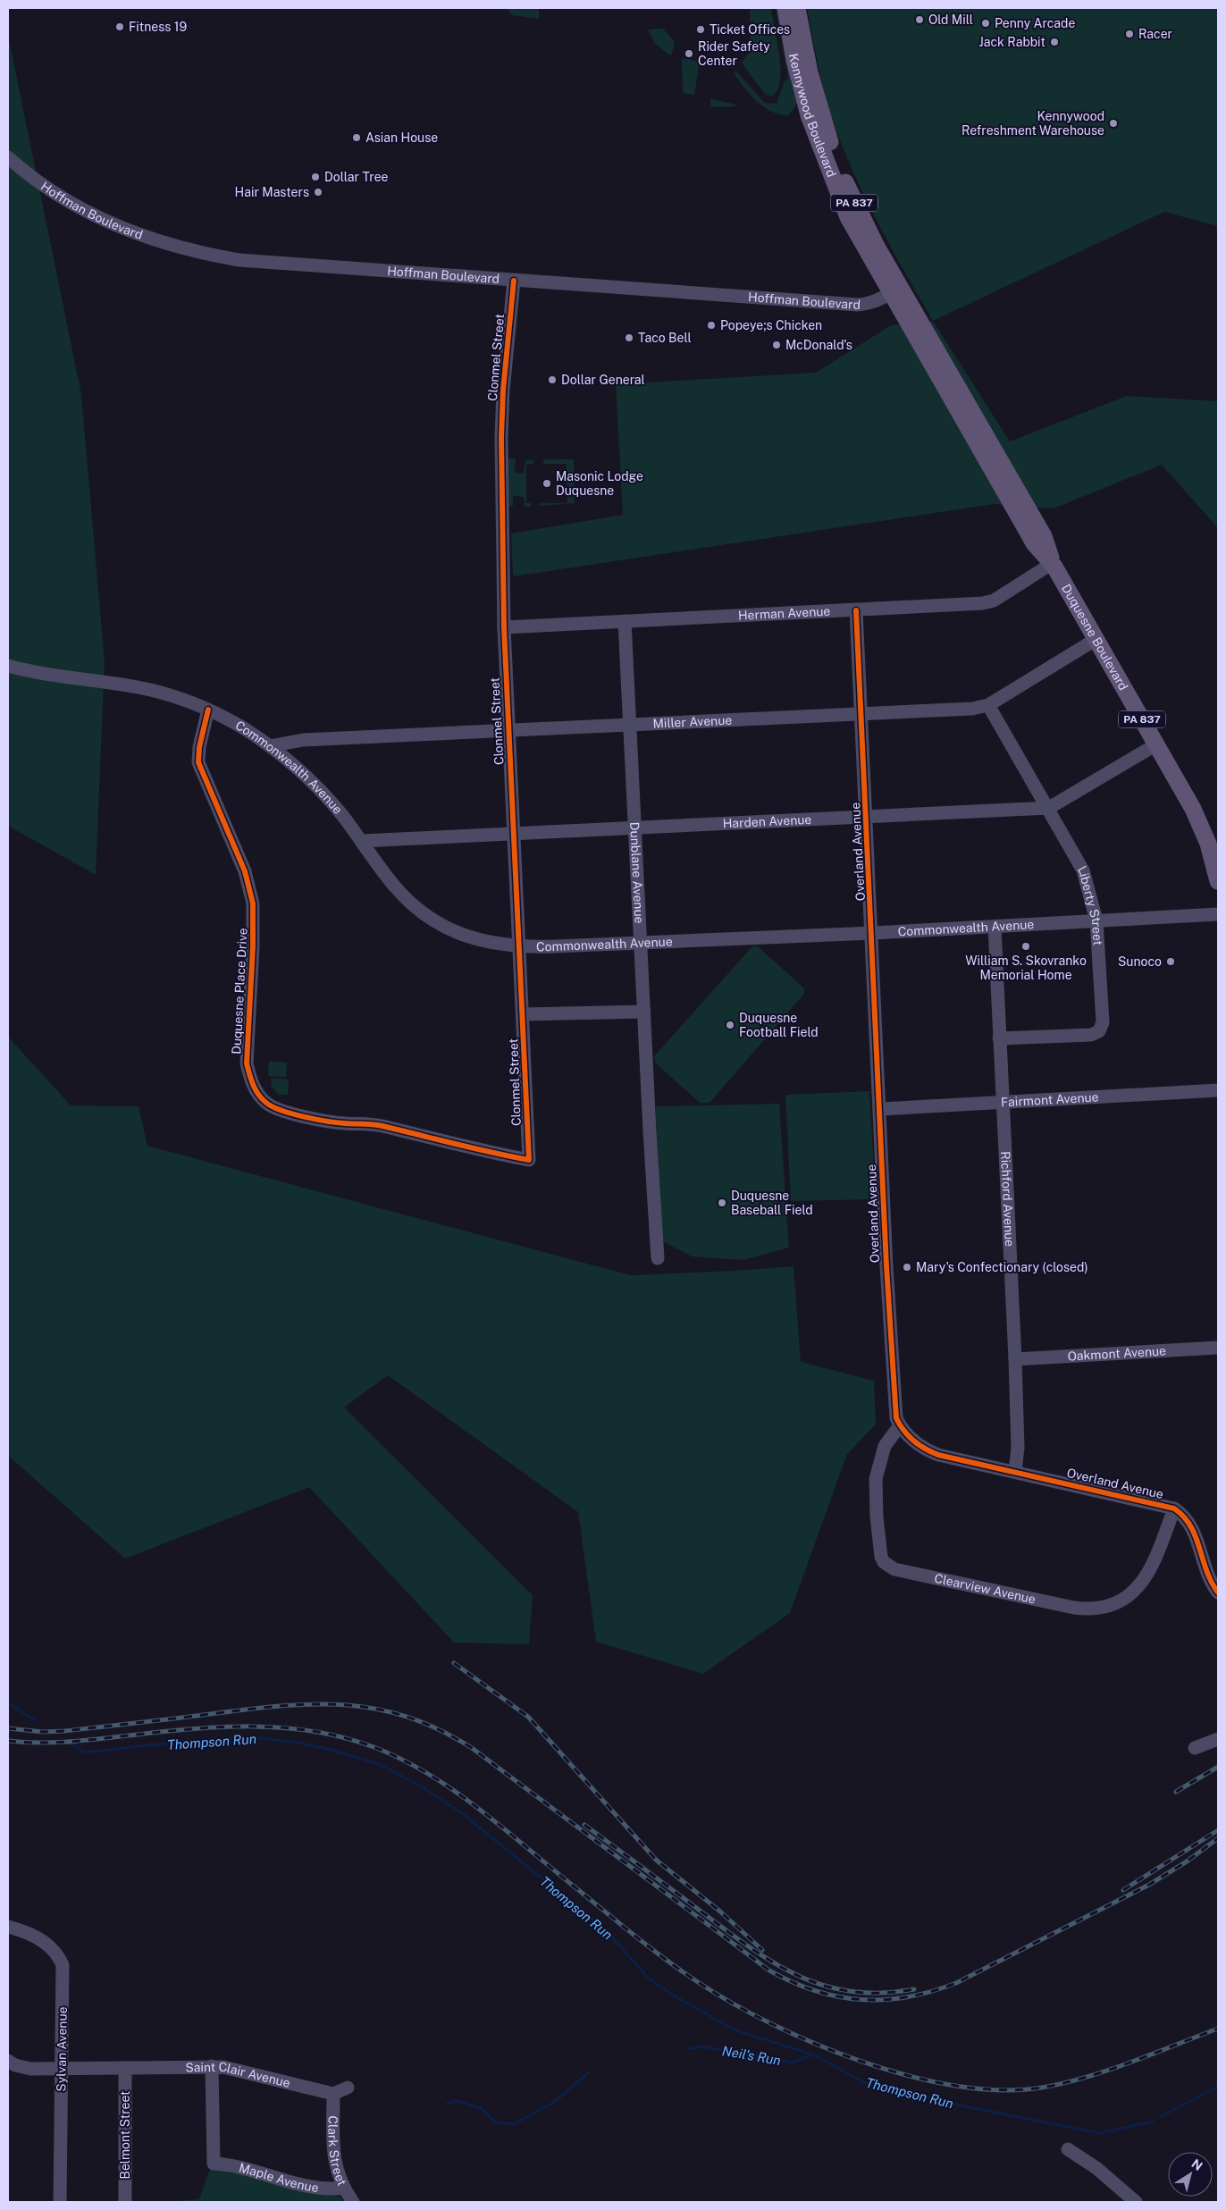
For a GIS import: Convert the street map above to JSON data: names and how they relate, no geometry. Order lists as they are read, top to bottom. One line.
{"streets":{"main road":["Kennywood Boulevard","PA 837","Duquesne Boulevard"],"street":["Hoffman Boulevard","Clonmel Street","Herman Avenue","Miller Avenue","Commonwealth Avenue","Harden Avenue","Overland Avenue","Dunblane Avenue","Liberty Street","Duquesne Place Drive","Fairmont Avenue","Richford Avenue","Oakmont Avenue","Clearview Avenue","Sylvan Avenue","Saint Clair Avenue","Belmont Street","Clark Street","Maple Avenue"]},"crossings":[["Kennywood Boulevard","Hoffman Boulevard"],["Kennywood Boulevard","Duquesne Boulevard"],["Hoffman Boulevard","Clonmel Street"],["Clonmel Street","Herman Avenue"],["Clonmel Street","Miller Avenue"],["Clonmel Street","Commonwealth Avenue"],["Clonmel Street","Harden Avenue"],["Clonmel Street","Duquesne Place Drive"],["Herman Avenue","Duquesne Boulevard"],["Herman Avenue","Overland Avenue"],["Herman Avenue","Dunblane Avenue"],["Duquesne Boulevard","Miller Avenue"],["Duquesne Boulevard","Harden Avenue"],["Miller Avenue","Commonwealth Avenue"],["Miller Avenue","Overland Avenue"],["Miller Avenue","Dunblane Avenue"],["Miller Avenue","Liberty Street"],["Commonwealth Avenue","Harden Avenue"],["Commonwealth Avenue","Overland Avenue"],["Commonwealth Avenue","Dunblane Avenue"],["Commonwealth Avenue","Liberty Street"],["Commonwealth Avenue","Duquesne Place Drive"],["Commonwealth Avenue","Richford Avenue"],["Harden Avenue","Overland Avenue"],["Harden Avenue","Dunblane Avenue"],["Harden Avenue","Liberty Street"],["Overland Avenue","Fairmont Avenue"],["Overland Avenue","Richford Avenue"],["Overland Avenue","Clearview Avenue"],["Liberty Street","Richford Avenue"],["Fairmont Avenue","Richford Avenue"],["Richford Avenue","Oakmont Avenue"],["Sylvan Avenue","Saint Clair Avenue"],["Saint Clair Avenue","Belmont Street"],["Saint Clair Avenue","Clark Street"],["Saint Clair Avenue","Maple Avenue"],["Clark Street","Maple Avenue"]],"water":["Thompson Run","Neil's Run"],"places":["Old Mill","Penny Arcade","Fitness 19","Ticket Offices","Racer","Jack Rabbit","Rider Safety Center","Kennywood Refreshment Warehouse","Asian House","Dollar Tree","Hair Masters","Popeye;s Chicken","Taco Bell","McDonald's","Dollar General","Masonic Lodge Duquesne","William S. Skovranko Memorial Home","Sunoco","Duquesne Football Field","Duquesne Baseball Field","Mary's Confectionary (closed)"],"north":"top right"}
